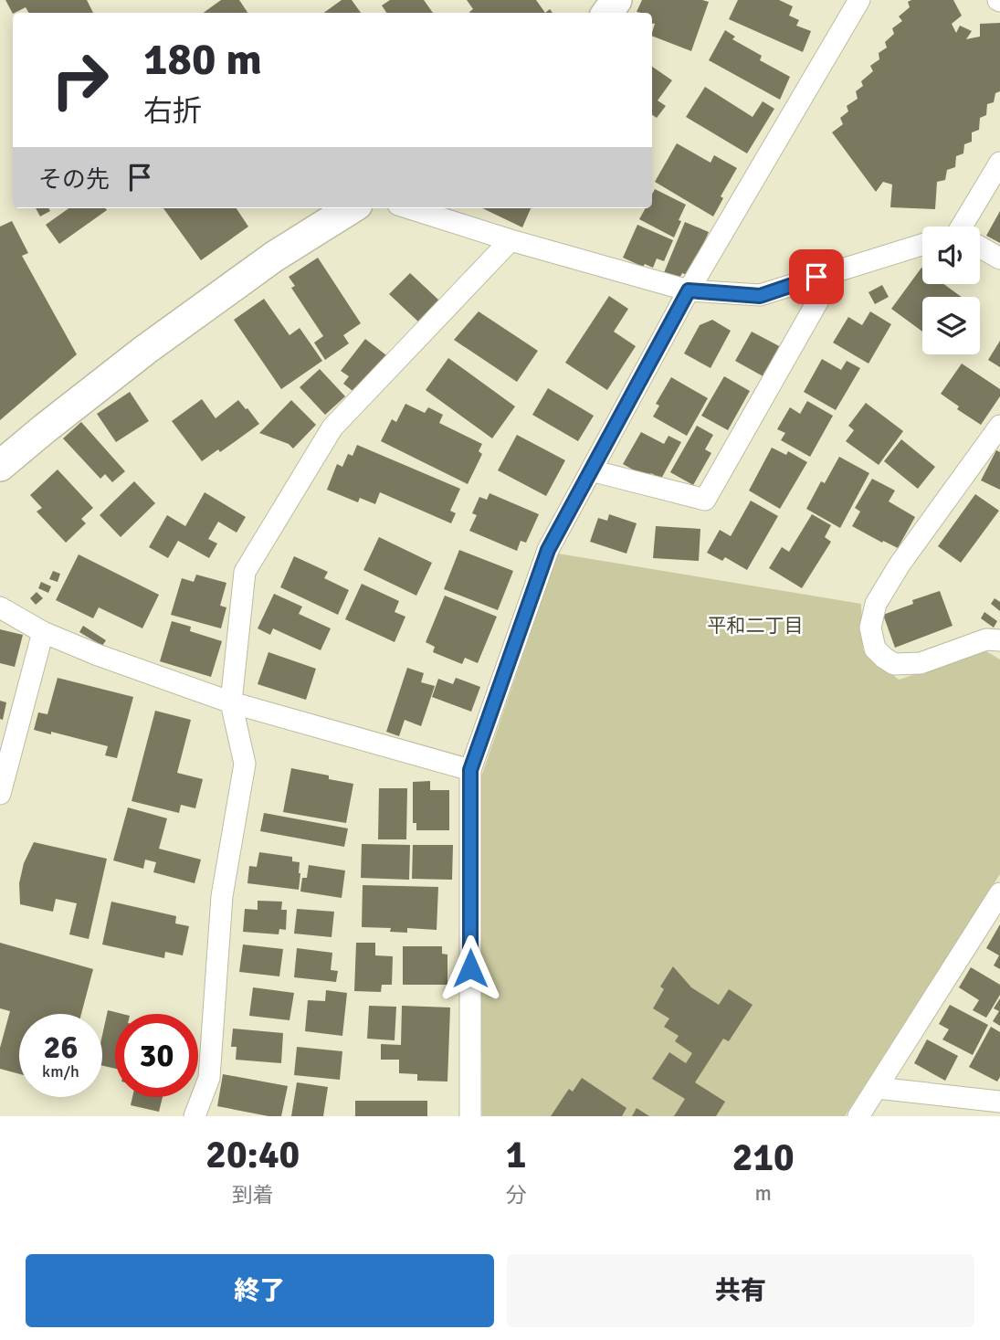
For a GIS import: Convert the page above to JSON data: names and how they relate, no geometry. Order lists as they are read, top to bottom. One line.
{"districts":["平和二丁目"],"page":{"turn":["180 m","右折"],"then":"その先","speed":"26 km/h","limit":"30","eta":["20:40","到着","1","分","210","m"],"buttons":["終了","共有"]}}
